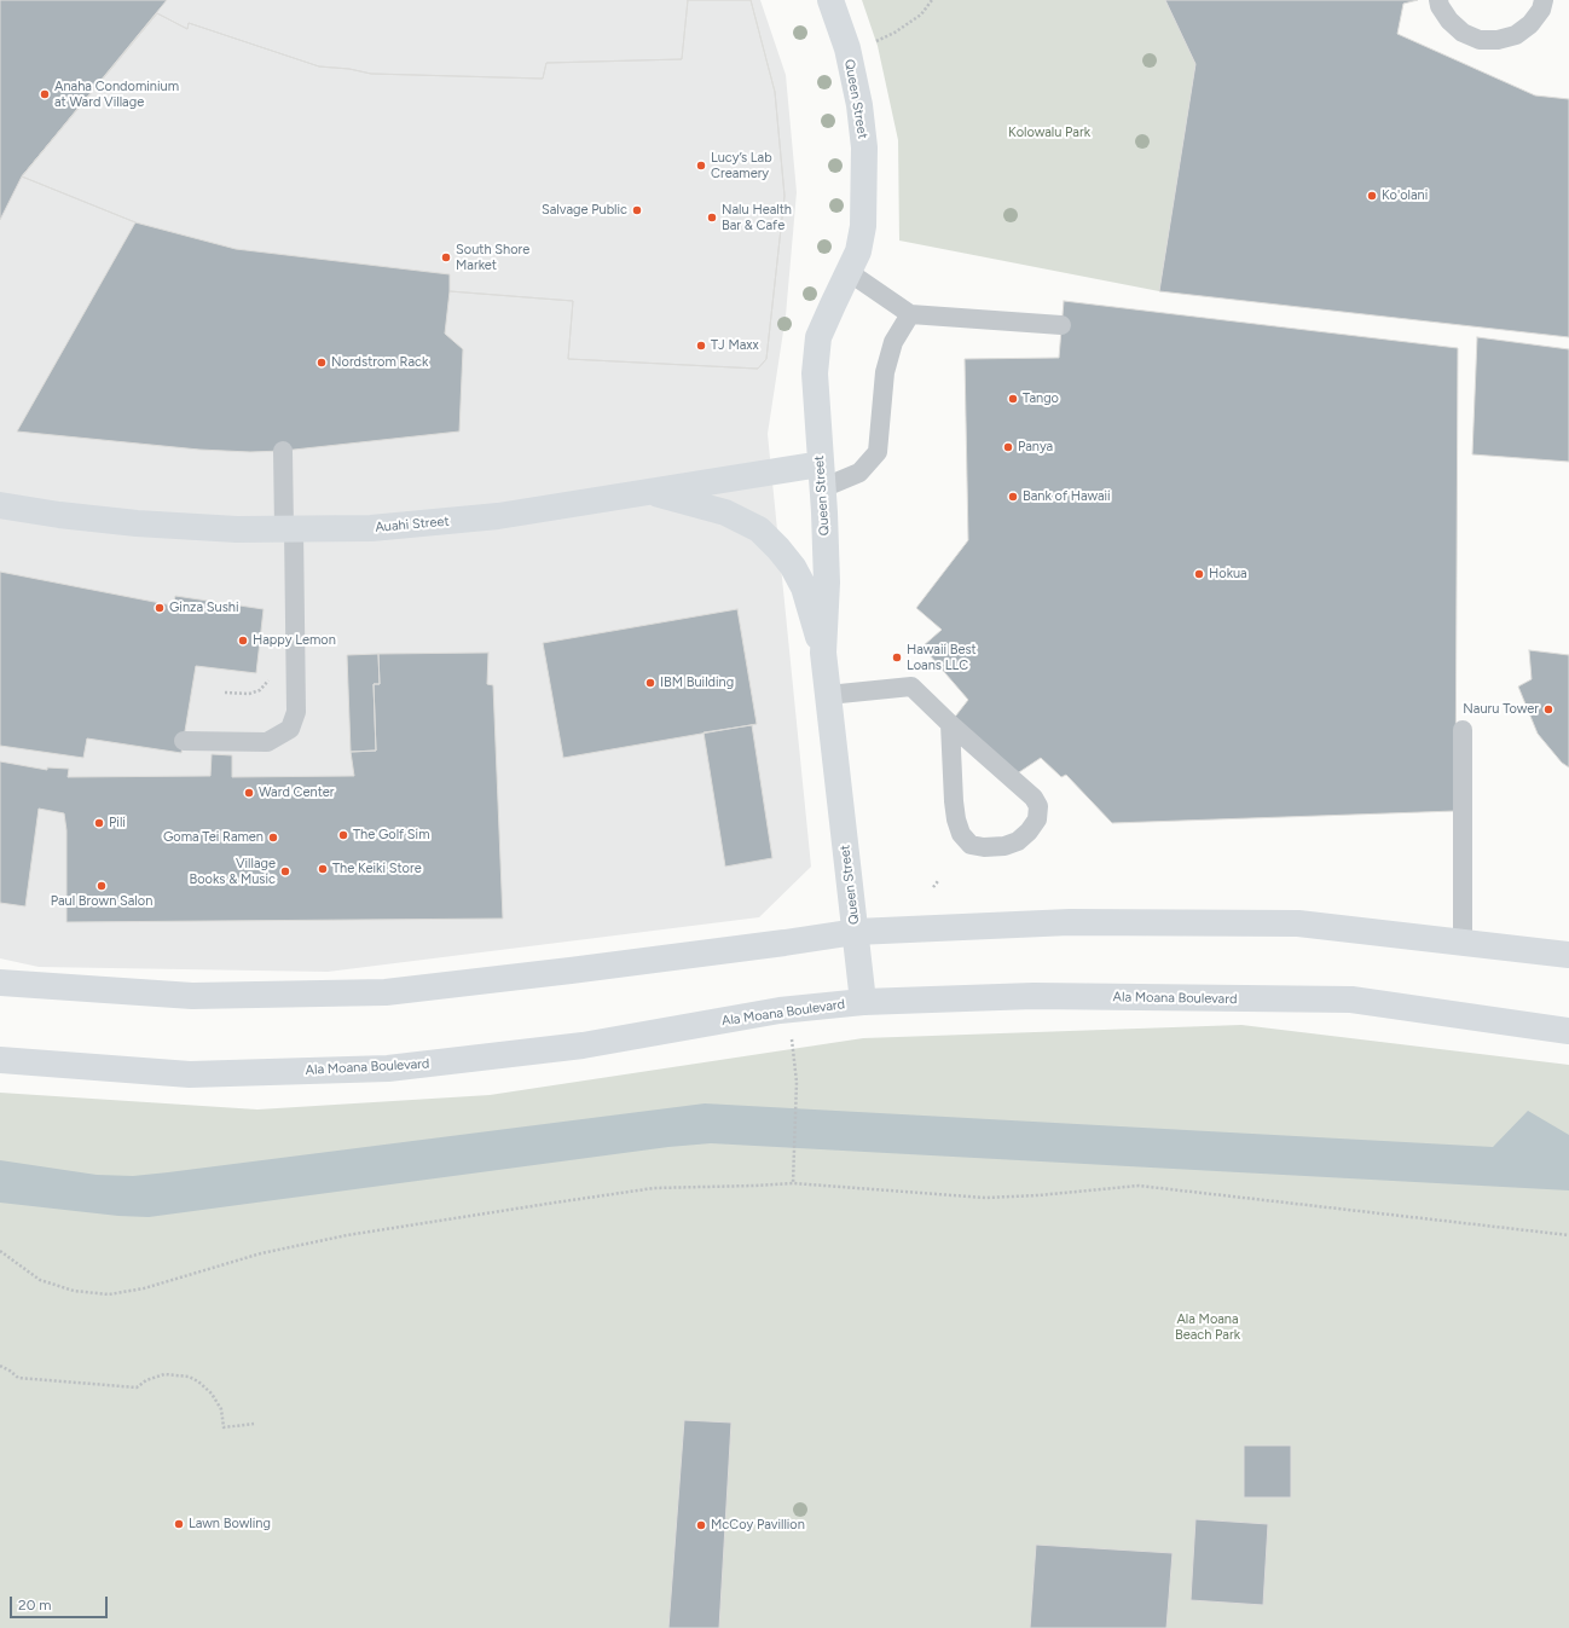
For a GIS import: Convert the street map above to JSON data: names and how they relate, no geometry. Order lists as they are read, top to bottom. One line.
{"streets":{"main road":["Queen Street","Auahi Street","Ala Moana Boulevard"]},"crossings":[["Queen Street","Auahi Street"],["Queen Street","Ala Moana Boulevard"]],"parks":["Kolowalu Park","Ala Moana Beach Park"],"places":["Anaha Condominium at Ward Village","Lucy’s Lab Creamery","Ko'olani","Salvage Public","Nalu Health Bar & Cafe","South Shore Market","TJ Maxx","Nordstrom Rack","Tango","Panya","Bank of Hawaii","Hokua","Ginza Sushi","Happy Lemon","Hawaii Best Loans LLC","IBM Building","Nauru Tower","Ward Center","Pili","The Golf Sim","Goma Tei Ramen","The Keiki Store","Village Books & Music","Paul Brown Salon","Lawn Bowling","McCoy Pavillion"],"scale_bar":"20 m"}
